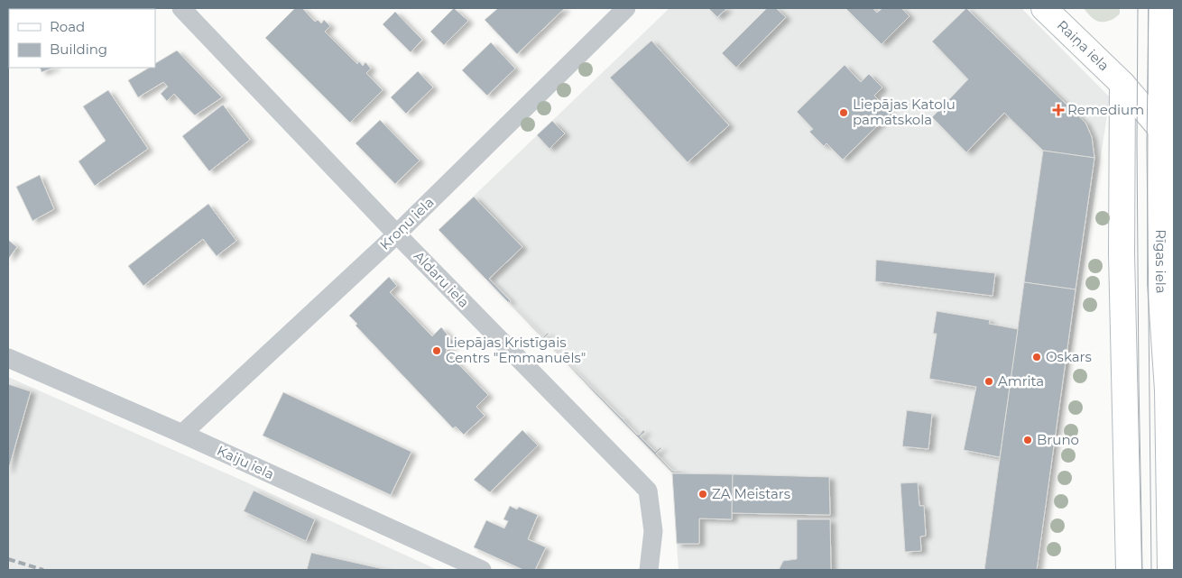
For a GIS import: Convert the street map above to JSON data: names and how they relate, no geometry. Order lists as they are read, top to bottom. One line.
{"streets":{"main road":["Raiņa iela","Rīgas iela"],"street":["Kroņu iela","Aldaru iela","Kaiju iela"]},"crossings":[["Raiņa iela","Rīgas iela"],["Kroņu iela","Aldaru iela"],["Kroņu iela","Kaiju iela"]],"places":{"health":["Remedium"],"other":["Liepājas Katoļu pamatskola","Liepājas Kristīgais Centrs \"Emmanuēls\"","Oskars","Amrita","Bruno","ZA Meistars"]},"legend":["Road","Building"]}
